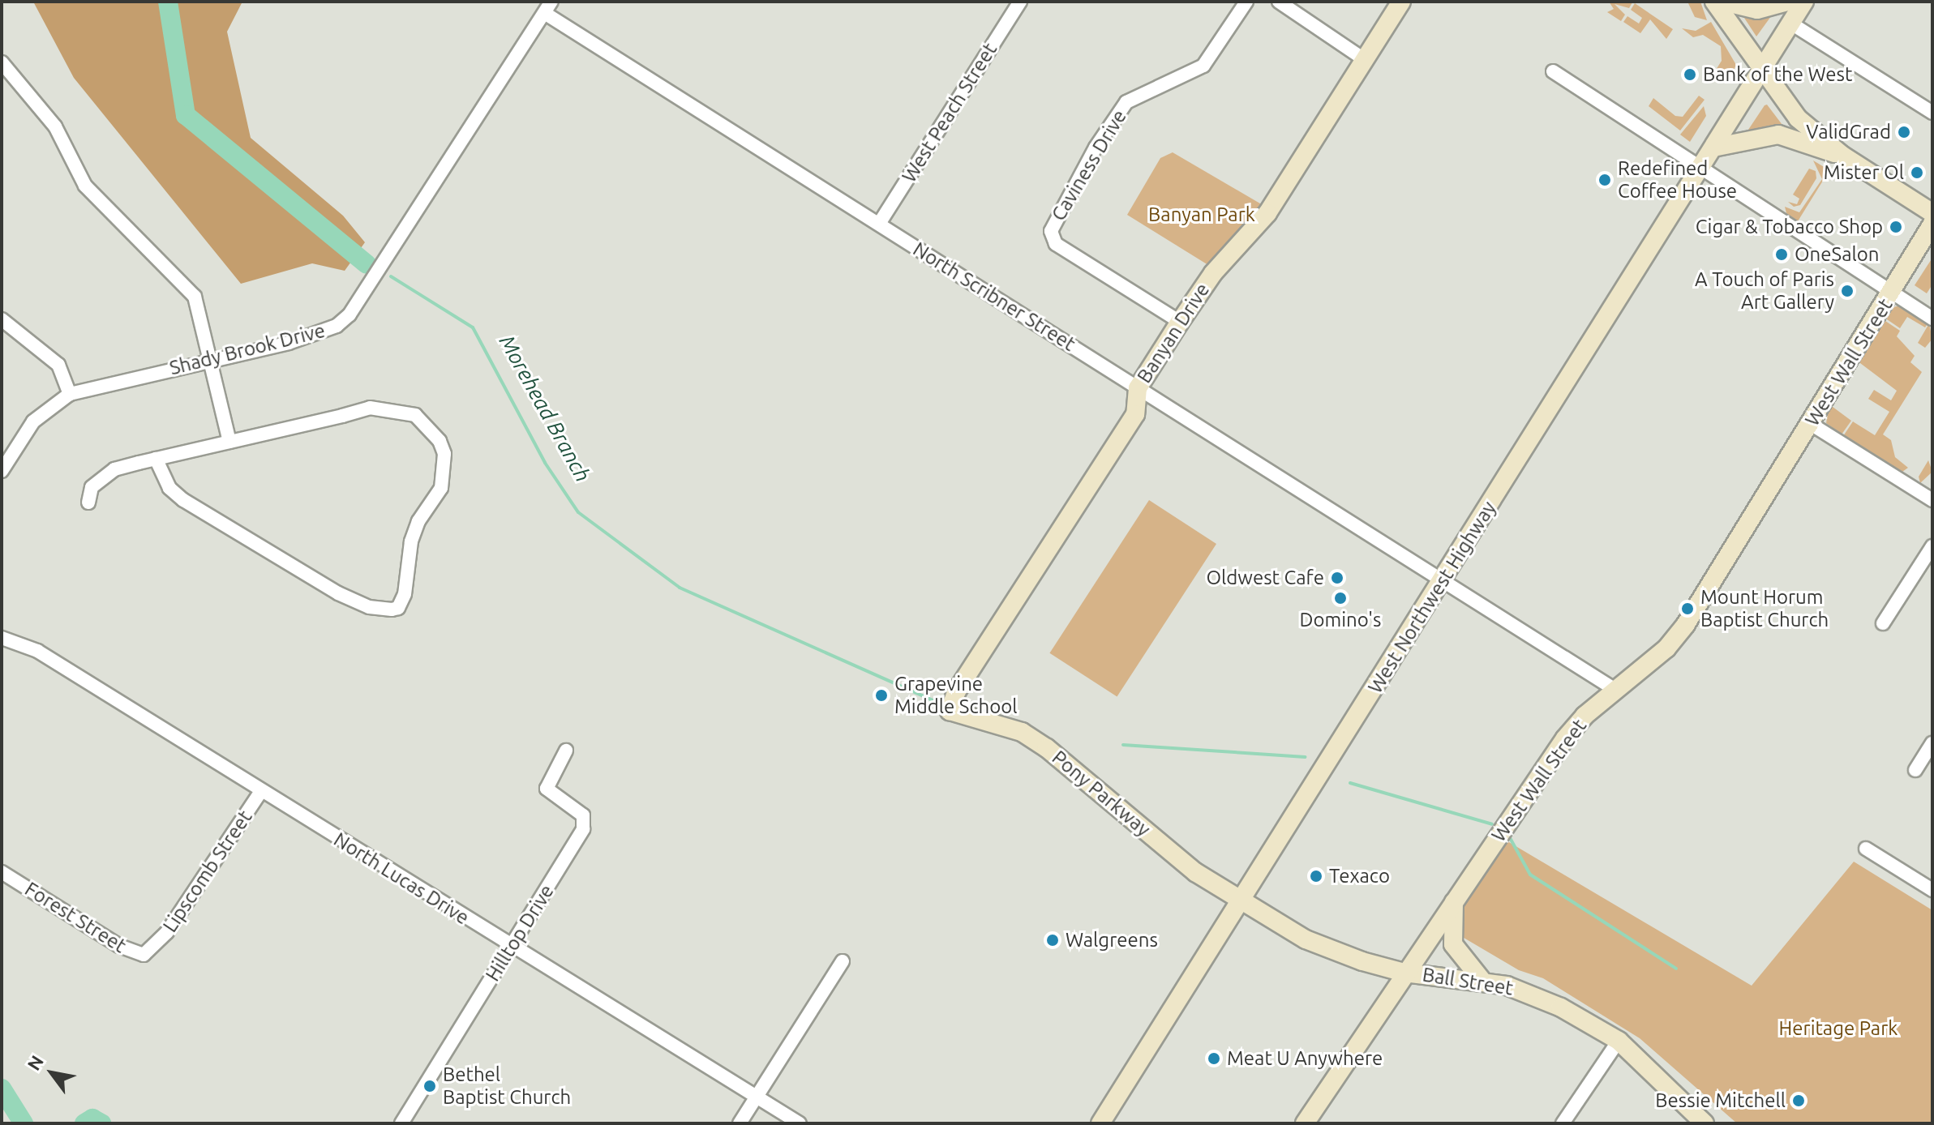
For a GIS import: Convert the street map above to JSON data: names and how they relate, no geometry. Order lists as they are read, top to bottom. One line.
{"streets":{"main road":["Banyan Drive","West Wall Street","West Northwest Highway","Pony Parkway","Ball Street"],"street":["West Peach Street","Caviness Drive","North Scribner Street","Shady Brook Drive","Lipscomb Street","North Lucas Drive","Forest Street","Hilltop Drive"]},"crossings":[["West Peach Street","North Scribner Street"],["Caviness Drive","Banyan Drive"],["North Scribner Street","Banyan Drive"],["North Scribner Street","Shady Brook Drive"],["North Scribner Street","West Wall Street"],["North Scribner Street","West Northwest Highway"],["Banyan Drive","Pony Parkway"],["West Wall Street","Ball Street"],["West Northwest Highway","Pony Parkway"],["West Northwest Highway","Ball Street"],["Pony Parkway","Ball Street"],["Lipscomb Street","North Lucas Drive"],["Lipscomb Street","Forest Street"],["North Lucas Drive","Hilltop Drive"]],"water":["Morehead Branch"],"parks":["Banyan Park","Heritage Park"],"places":["Bank of the West","ValidGrad","Mister Ol","Redefined Coffee House","Cigar & Tobacco Shop","OneSalon","A Touch of Paris Art Gallery","Oldwest Cafe","Domino's","Mount Horum Baptist Church","Grapevine Middle School","Texaco","Walgreens","Meat U Anywhere","Bethel Baptist Church","Bessie Mitchell"],"north":"top left"}
